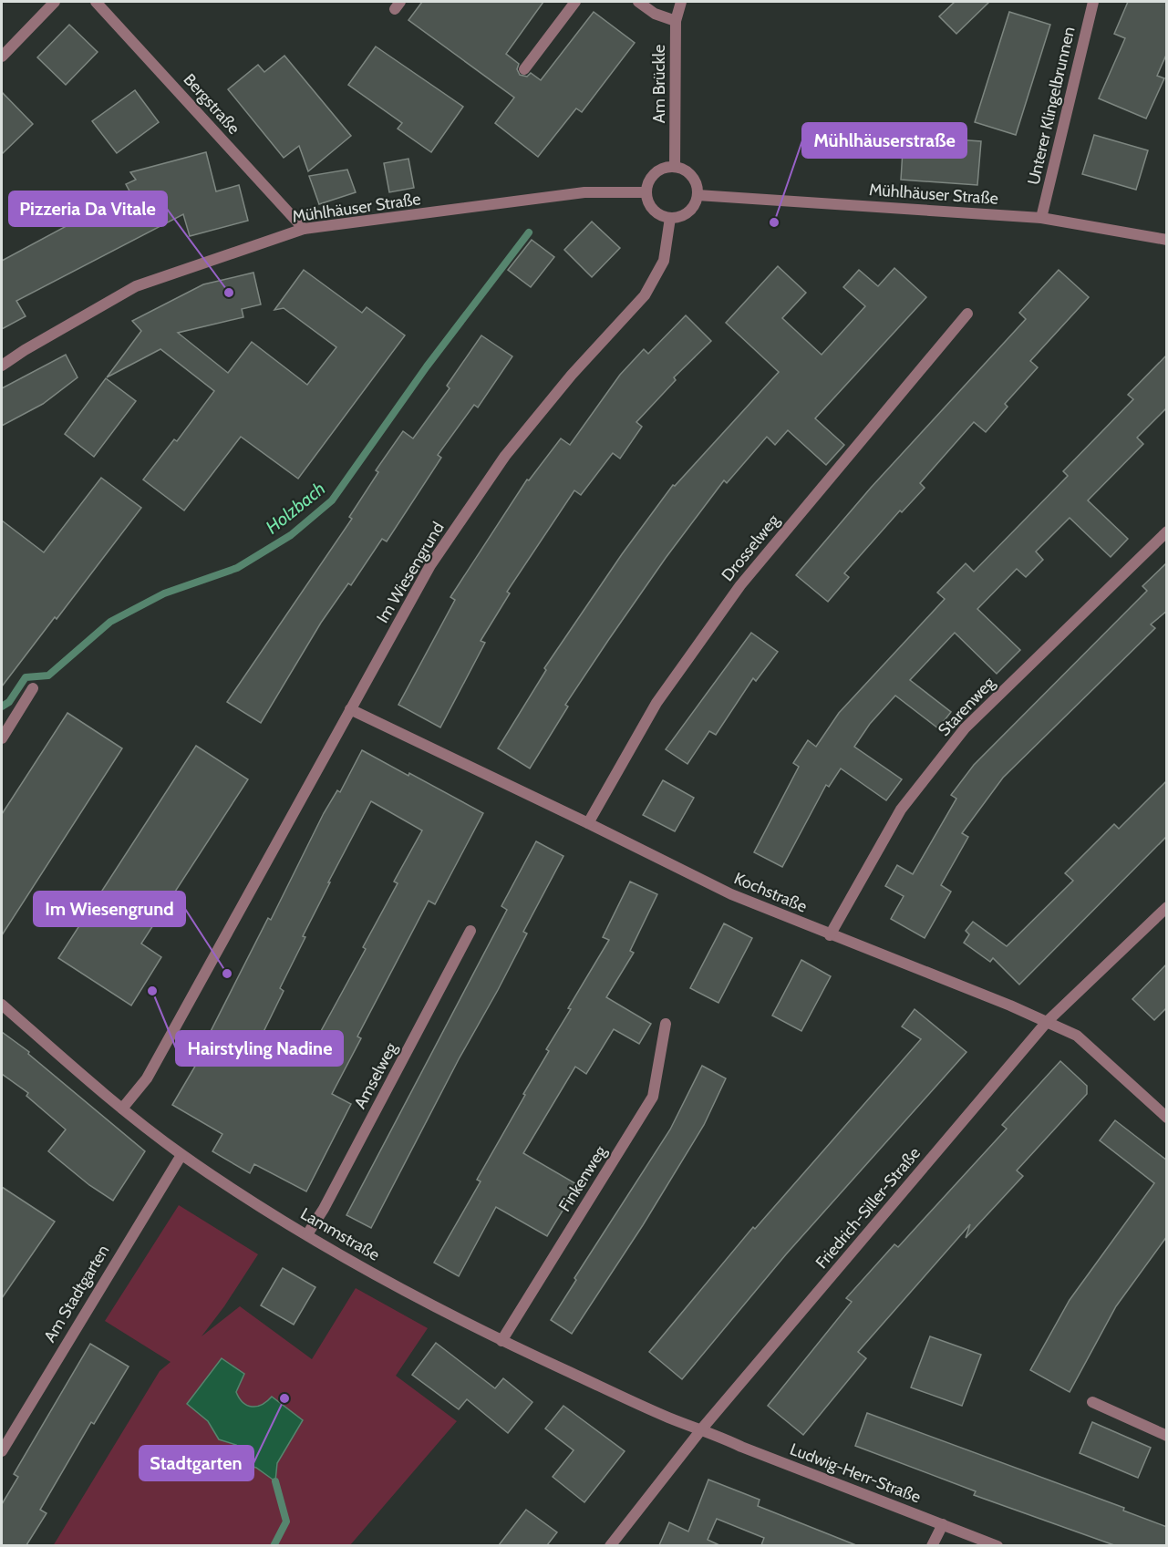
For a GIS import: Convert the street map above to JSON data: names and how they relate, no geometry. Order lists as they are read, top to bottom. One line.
{"streets":{"street":["Am Brückle","Bergstraße","Unterer Klingelbrunnen","Mühlhäuser Straße","Drosselweg","Im Wiesengrund","Starenweg","Kochstraße","Amselweg","Finkenweg","Friedrich-Siller-Straße","Lammstraße","Am Stadtgarten","Ludwig-Herr-Straße"]},"crossings":[["Am Brückle","Mühlhäuser Straße"],["Am Brückle","Im Wiesengrund"],["Bergstraße","Mühlhäuser Straße"],["Unterer Klingelbrunnen","Mühlhäuser Straße"],["Mühlhäuser Straße","Im Wiesengrund"],["Drosselweg","Kochstraße"],["Im Wiesengrund","Kochstraße"],["Im Wiesengrund","Lammstraße"],["Starenweg","Kochstraße"],["Kochstraße","Friedrich-Siller-Straße"],["Amselweg","Lammstraße"],["Finkenweg","Lammstraße"],["Friedrich-Siller-Straße","Lammstraße"],["Friedrich-Siller-Straße","Ludwig-Herr-Straße"],["Lammstraße","Am Stadtgarten"],["Lammstraße","Ludwig-Herr-Straße"]],"water":["Holzbach"],"places":["Mühlhäuserstraße","Pizzeria Da Vitale","Im Wiesengrund","Hairstyling Nadine","Stadtgarten"]}
